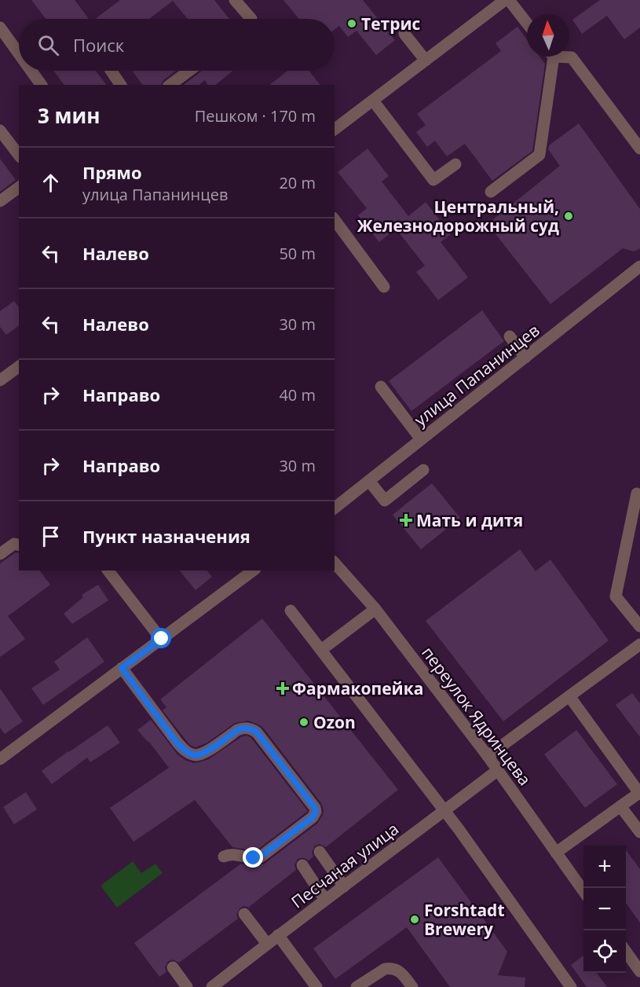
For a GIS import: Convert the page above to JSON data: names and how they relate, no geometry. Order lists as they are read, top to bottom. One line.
{"streets":{"street":["улица Папанинцев","переулок Ядринцева","Песчаная улица"]},"crossings":[["переулок Ядринцева","Песчаная улица"]],"places":{"other":["Тетрис","Центральный, Железнодорожный суд","Ozon","Forshtadt Brewery"],"health":["Мать и дитя","Фармакопейка"]},"north":"top","page":{"search":"Поиск","heading":["3 мин","Пешком · 170 m"],"list":[["Прямо","улица Папанинцев","20 m"],["Налево","50 m"],["Налево","30 m"],["Направо","40 m"],["Направо","30 m"],"Пункт назначения"],"map_buttons":["+","−"]}}
